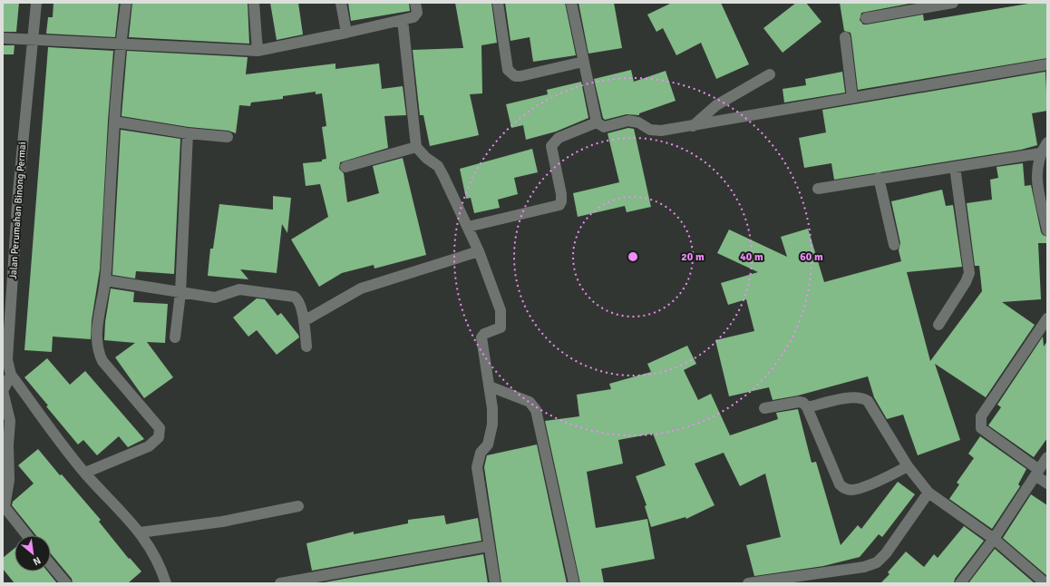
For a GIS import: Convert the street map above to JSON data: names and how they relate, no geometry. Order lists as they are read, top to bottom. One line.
{"streets":{"street":["Jalan Perumahan Binong Permai"]},"north":"bottom right","rings":["20 m","40 m","60 m"]}
